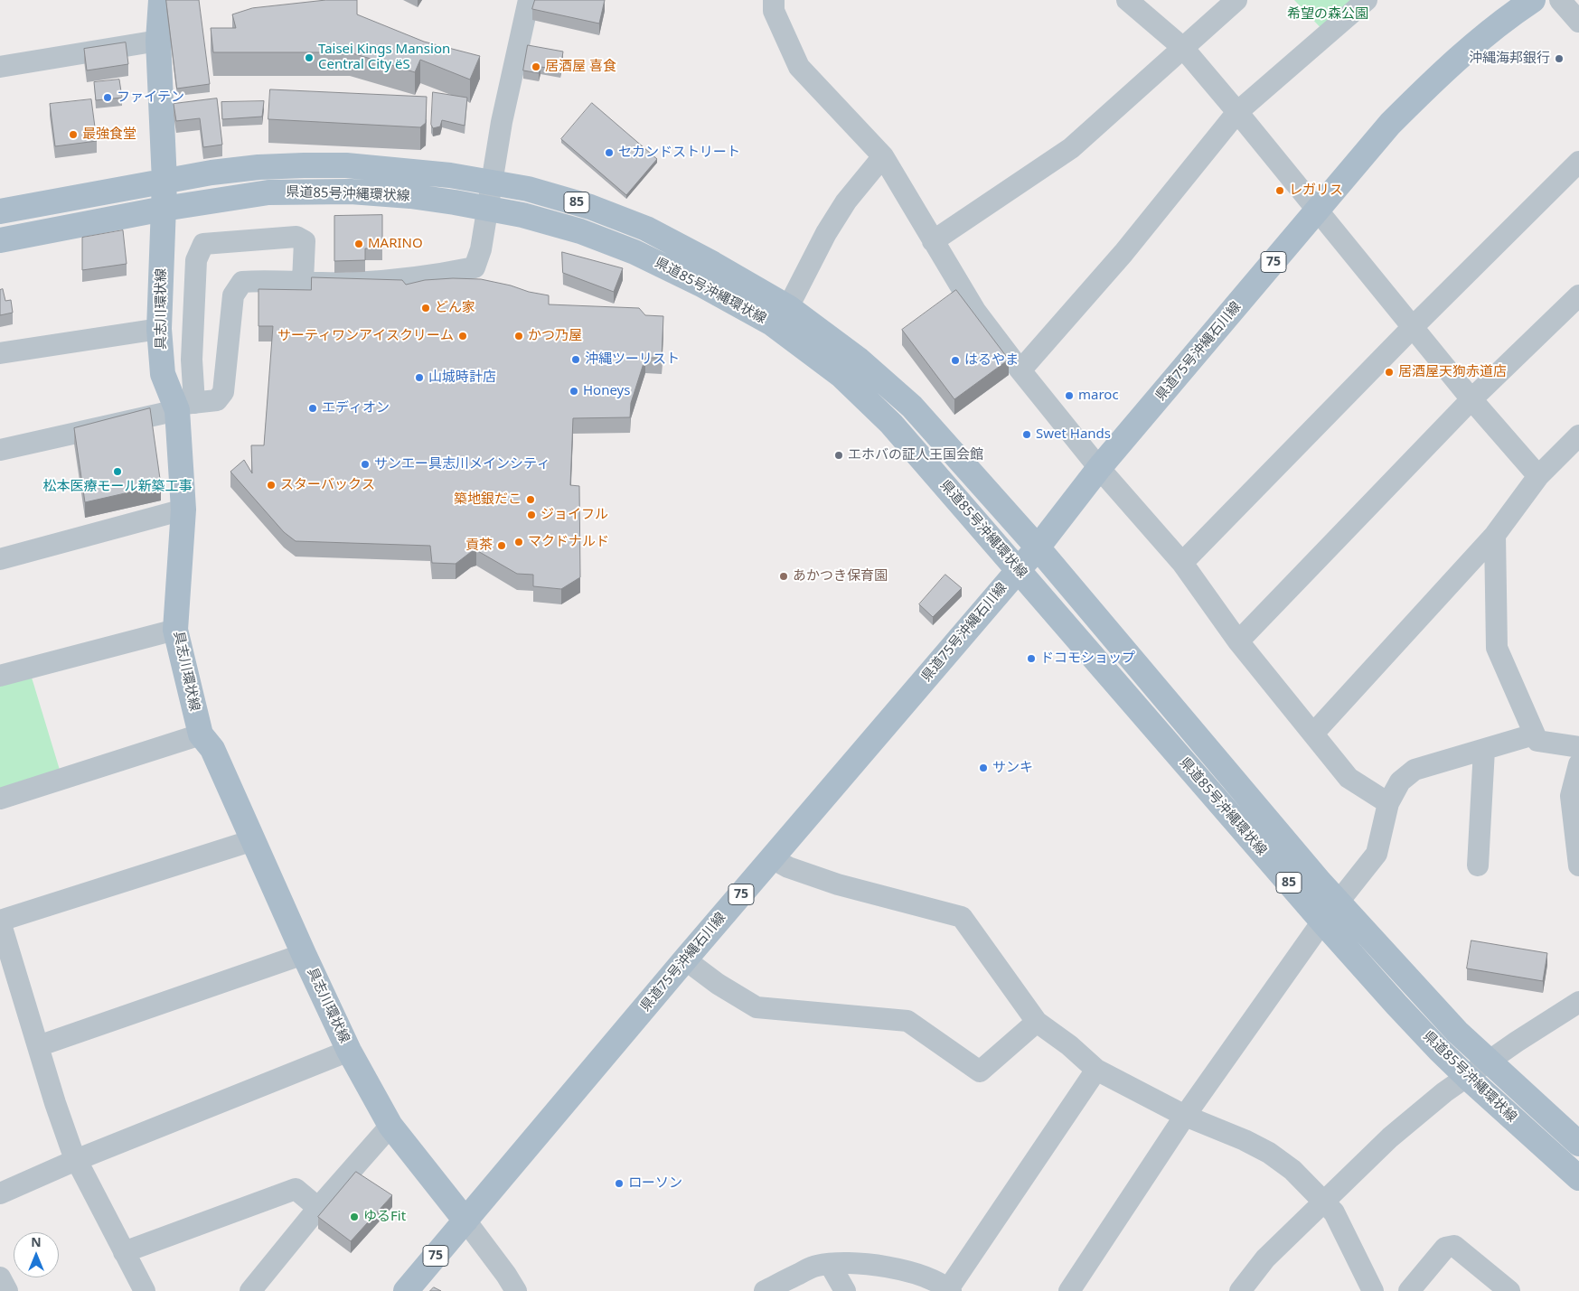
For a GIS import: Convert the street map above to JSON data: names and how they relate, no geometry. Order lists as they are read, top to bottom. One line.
{"streets":{"main road":["県道85号沖縄環状線","85","75","具志川環状線","県道75号沖縄石川線"]},"crossings":[["県道85号沖縄環状線","具志川環状線"],["県道85号沖縄環状線","県道75号沖縄石川線"],["75","具志川環状線"],["75","県道75号沖縄石川線"],["具志川環状線","県道75号沖縄石川線"]],"parks":["希望の森公園"],"places":["Taisei Kings Mansion Central City ëS","沖縄海邦銀行","居酒屋 喜食","ファイテン","最強食堂","セカンドストリート","レガリス","MARINO","どん家","サーティワンアイスクリーム","かつ乃屋","沖縄ツーリスト","はるやま","居酒屋天狗赤道店","山城時計店","Honeys","maroc","エディオン","Swet Hands","エホバの証人王国会館","サンエー具志川メインシティ","松本医療モール新築工事","スターバックス","築地銀だこ","ジョイフル","マクドナルド","貢茶","あかつき保育園","ドコモショップ","サンキ","ローソン","ゆるFit"],"north":"top"}
